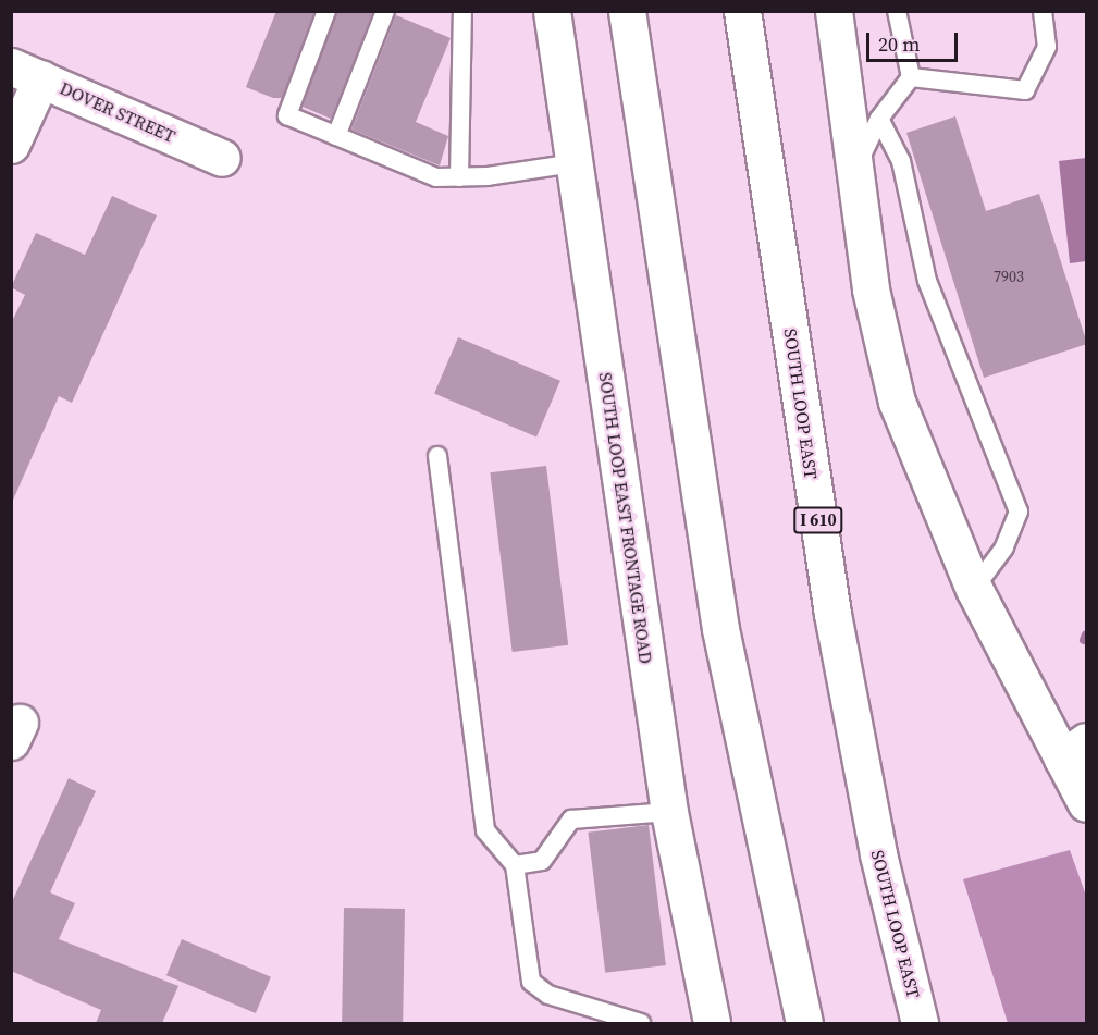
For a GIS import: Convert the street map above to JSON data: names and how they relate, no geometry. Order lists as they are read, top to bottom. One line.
{"streets":{"main road":["DOVER STREET","SOUTH LOOP EAST","SOUTH LOOP EAST FRONTAGE ROAD","I 610"]},"house_numbers":["7903"],"scale_bar":"20 m"}
